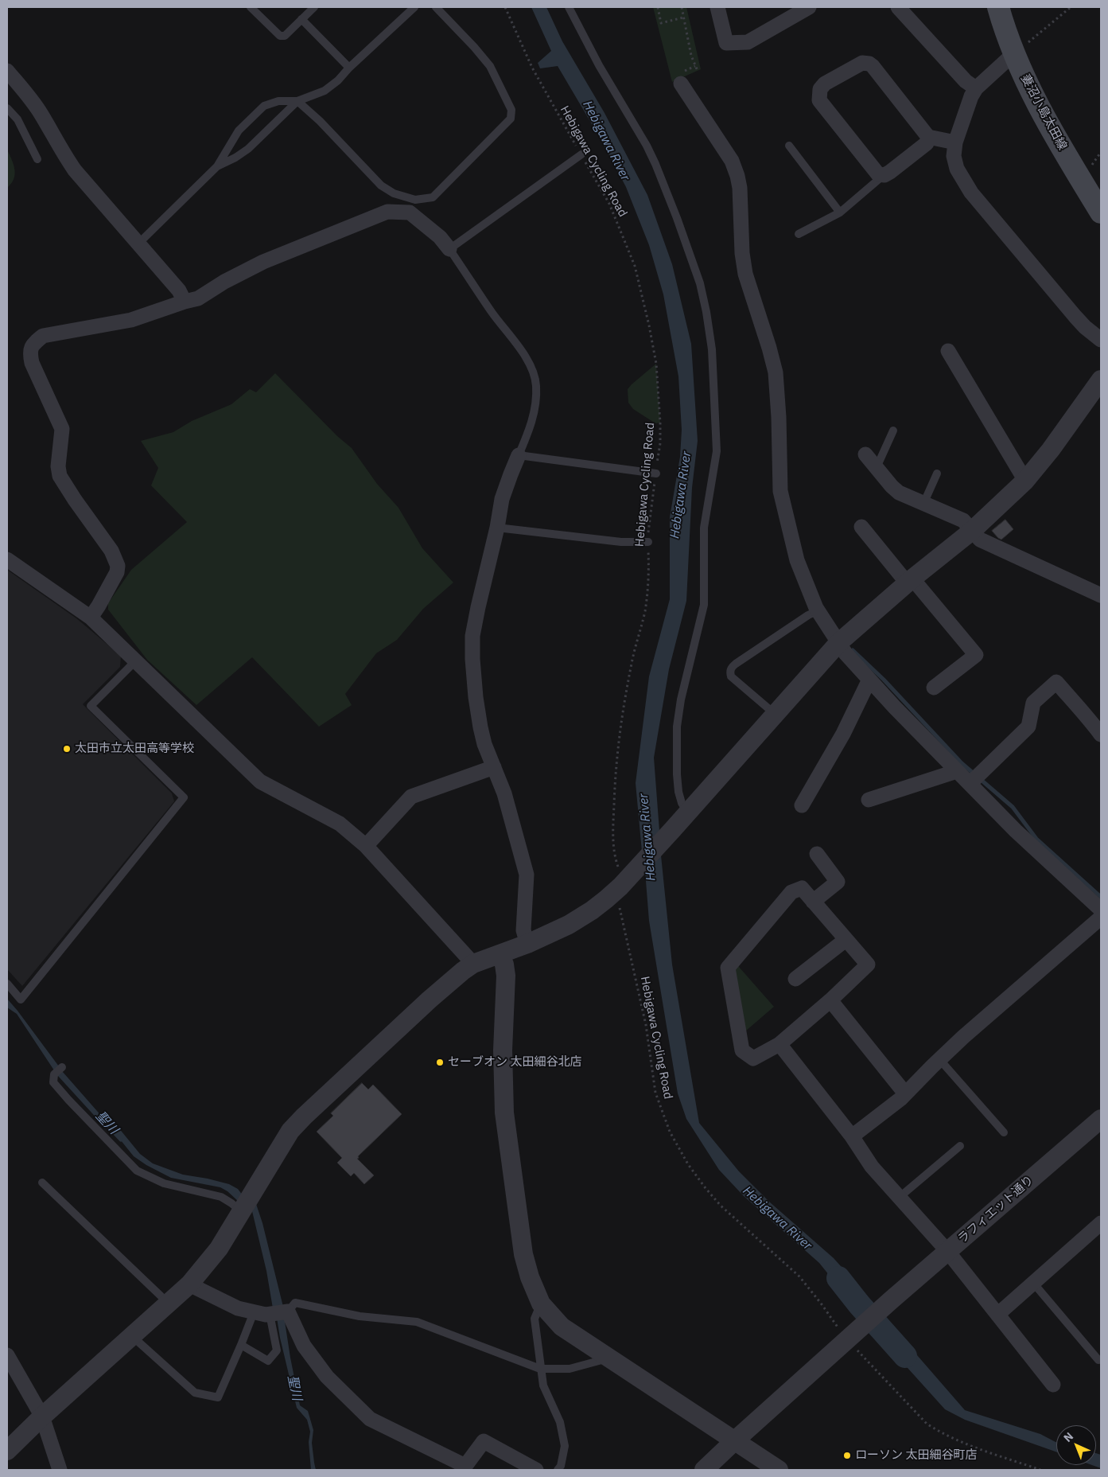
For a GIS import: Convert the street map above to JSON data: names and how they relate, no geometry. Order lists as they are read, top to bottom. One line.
{"streets":{"main road":["妻沼小島太田線"],"street":["ラフィエット通り"],"path":["Hebigawa Cycling Road"]},"crossings":[["Hebigawa Cycling Road","ラフィエット通り"]],"water":["Hebigawa River","聖川"],"places":["太田市立太田高等学校","セーブオン 太田細谷北店","ローソン 太田細谷町店"],"north":"top left"}
